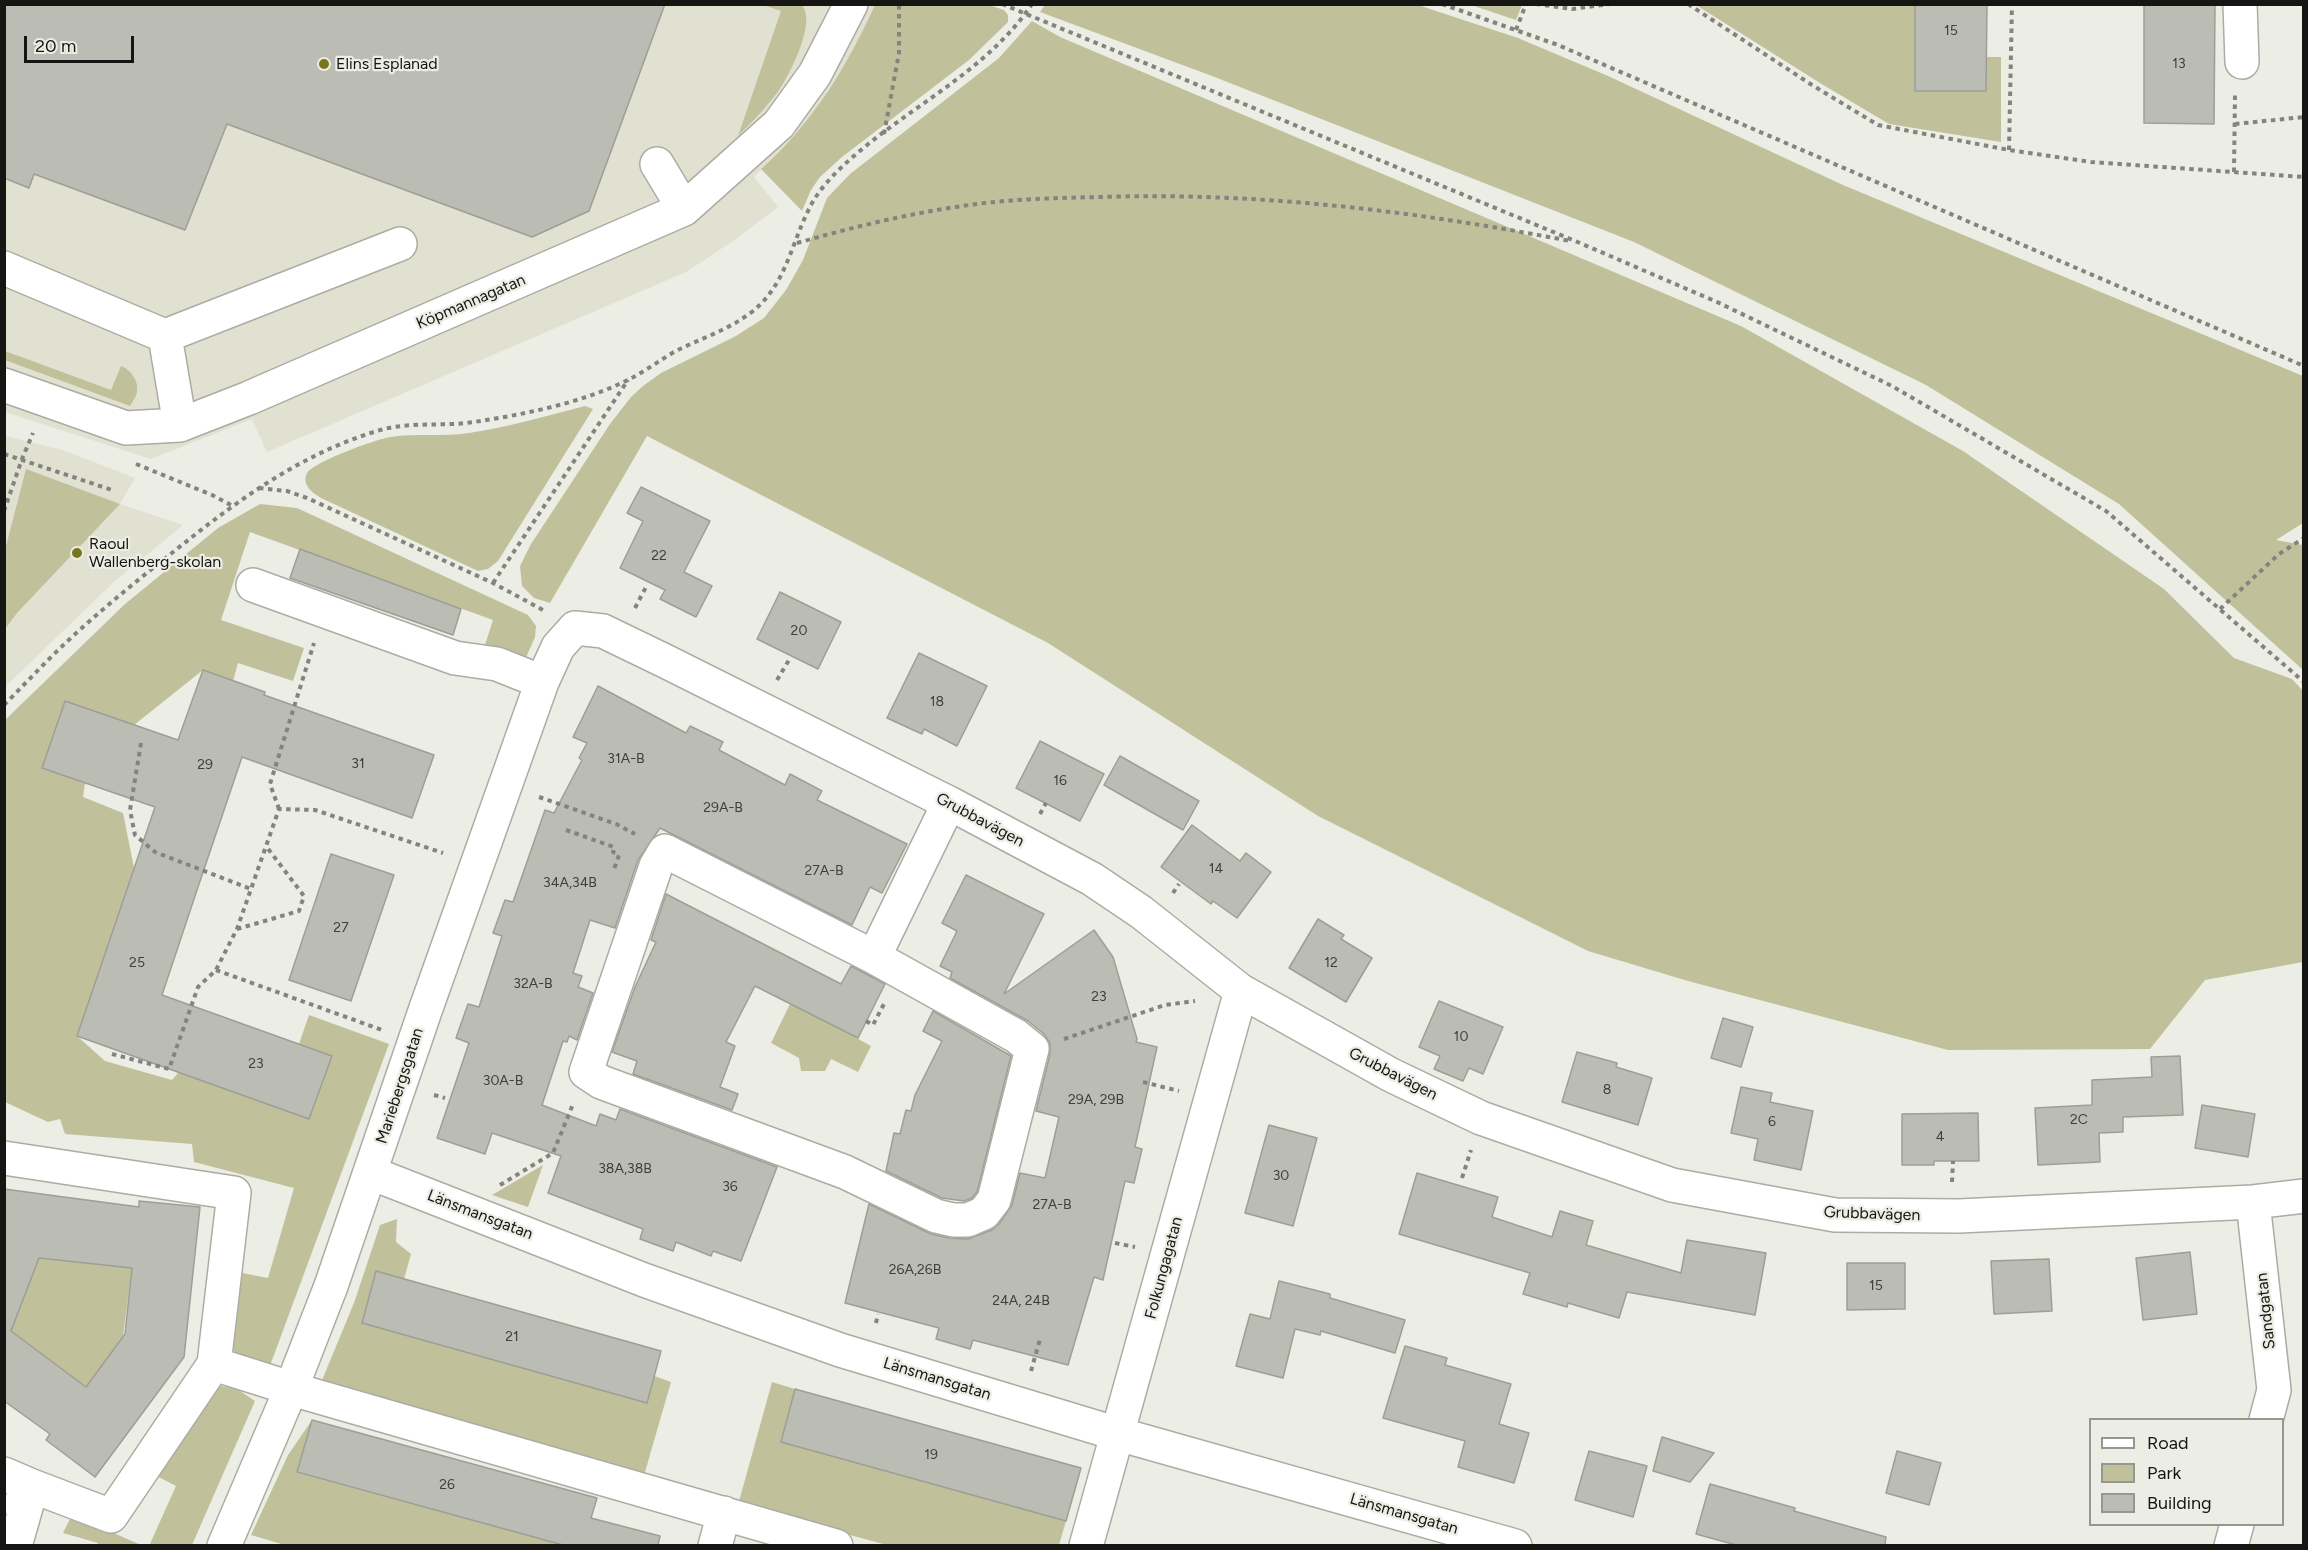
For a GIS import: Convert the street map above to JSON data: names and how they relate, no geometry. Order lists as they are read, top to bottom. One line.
{"streets":{"street":["Köpmannagatan","Grubbavägen","Mariebergsgatan","Länsmansgatan","Folkungagatan","Sandgatan"]},"crossings":[["Grubbavägen","Mariebergsgatan"],["Grubbavägen","Folkungagatan"],["Grubbavägen","Sandgatan"],["Mariebergsgatan","Länsmansgatan"],["Länsmansgatan","Folkungagatan"]],"places":["Elins Esplanad","Raoul Wallenberg-skolan"],"house_numbers":["15","13","22","20","18","31A-B","31","29","16","29A-B","14","27A-B","34A,34B","27","25","12","32A-B","23","10","23","30A-B","8","29A, 29B","2C","6","4","38A,38B","30","36","27A-B","26A,26B","15","24A, 24B","21","19","26"],"legend":["Road","Park","Building"],"scale_bar":"20 m"}
